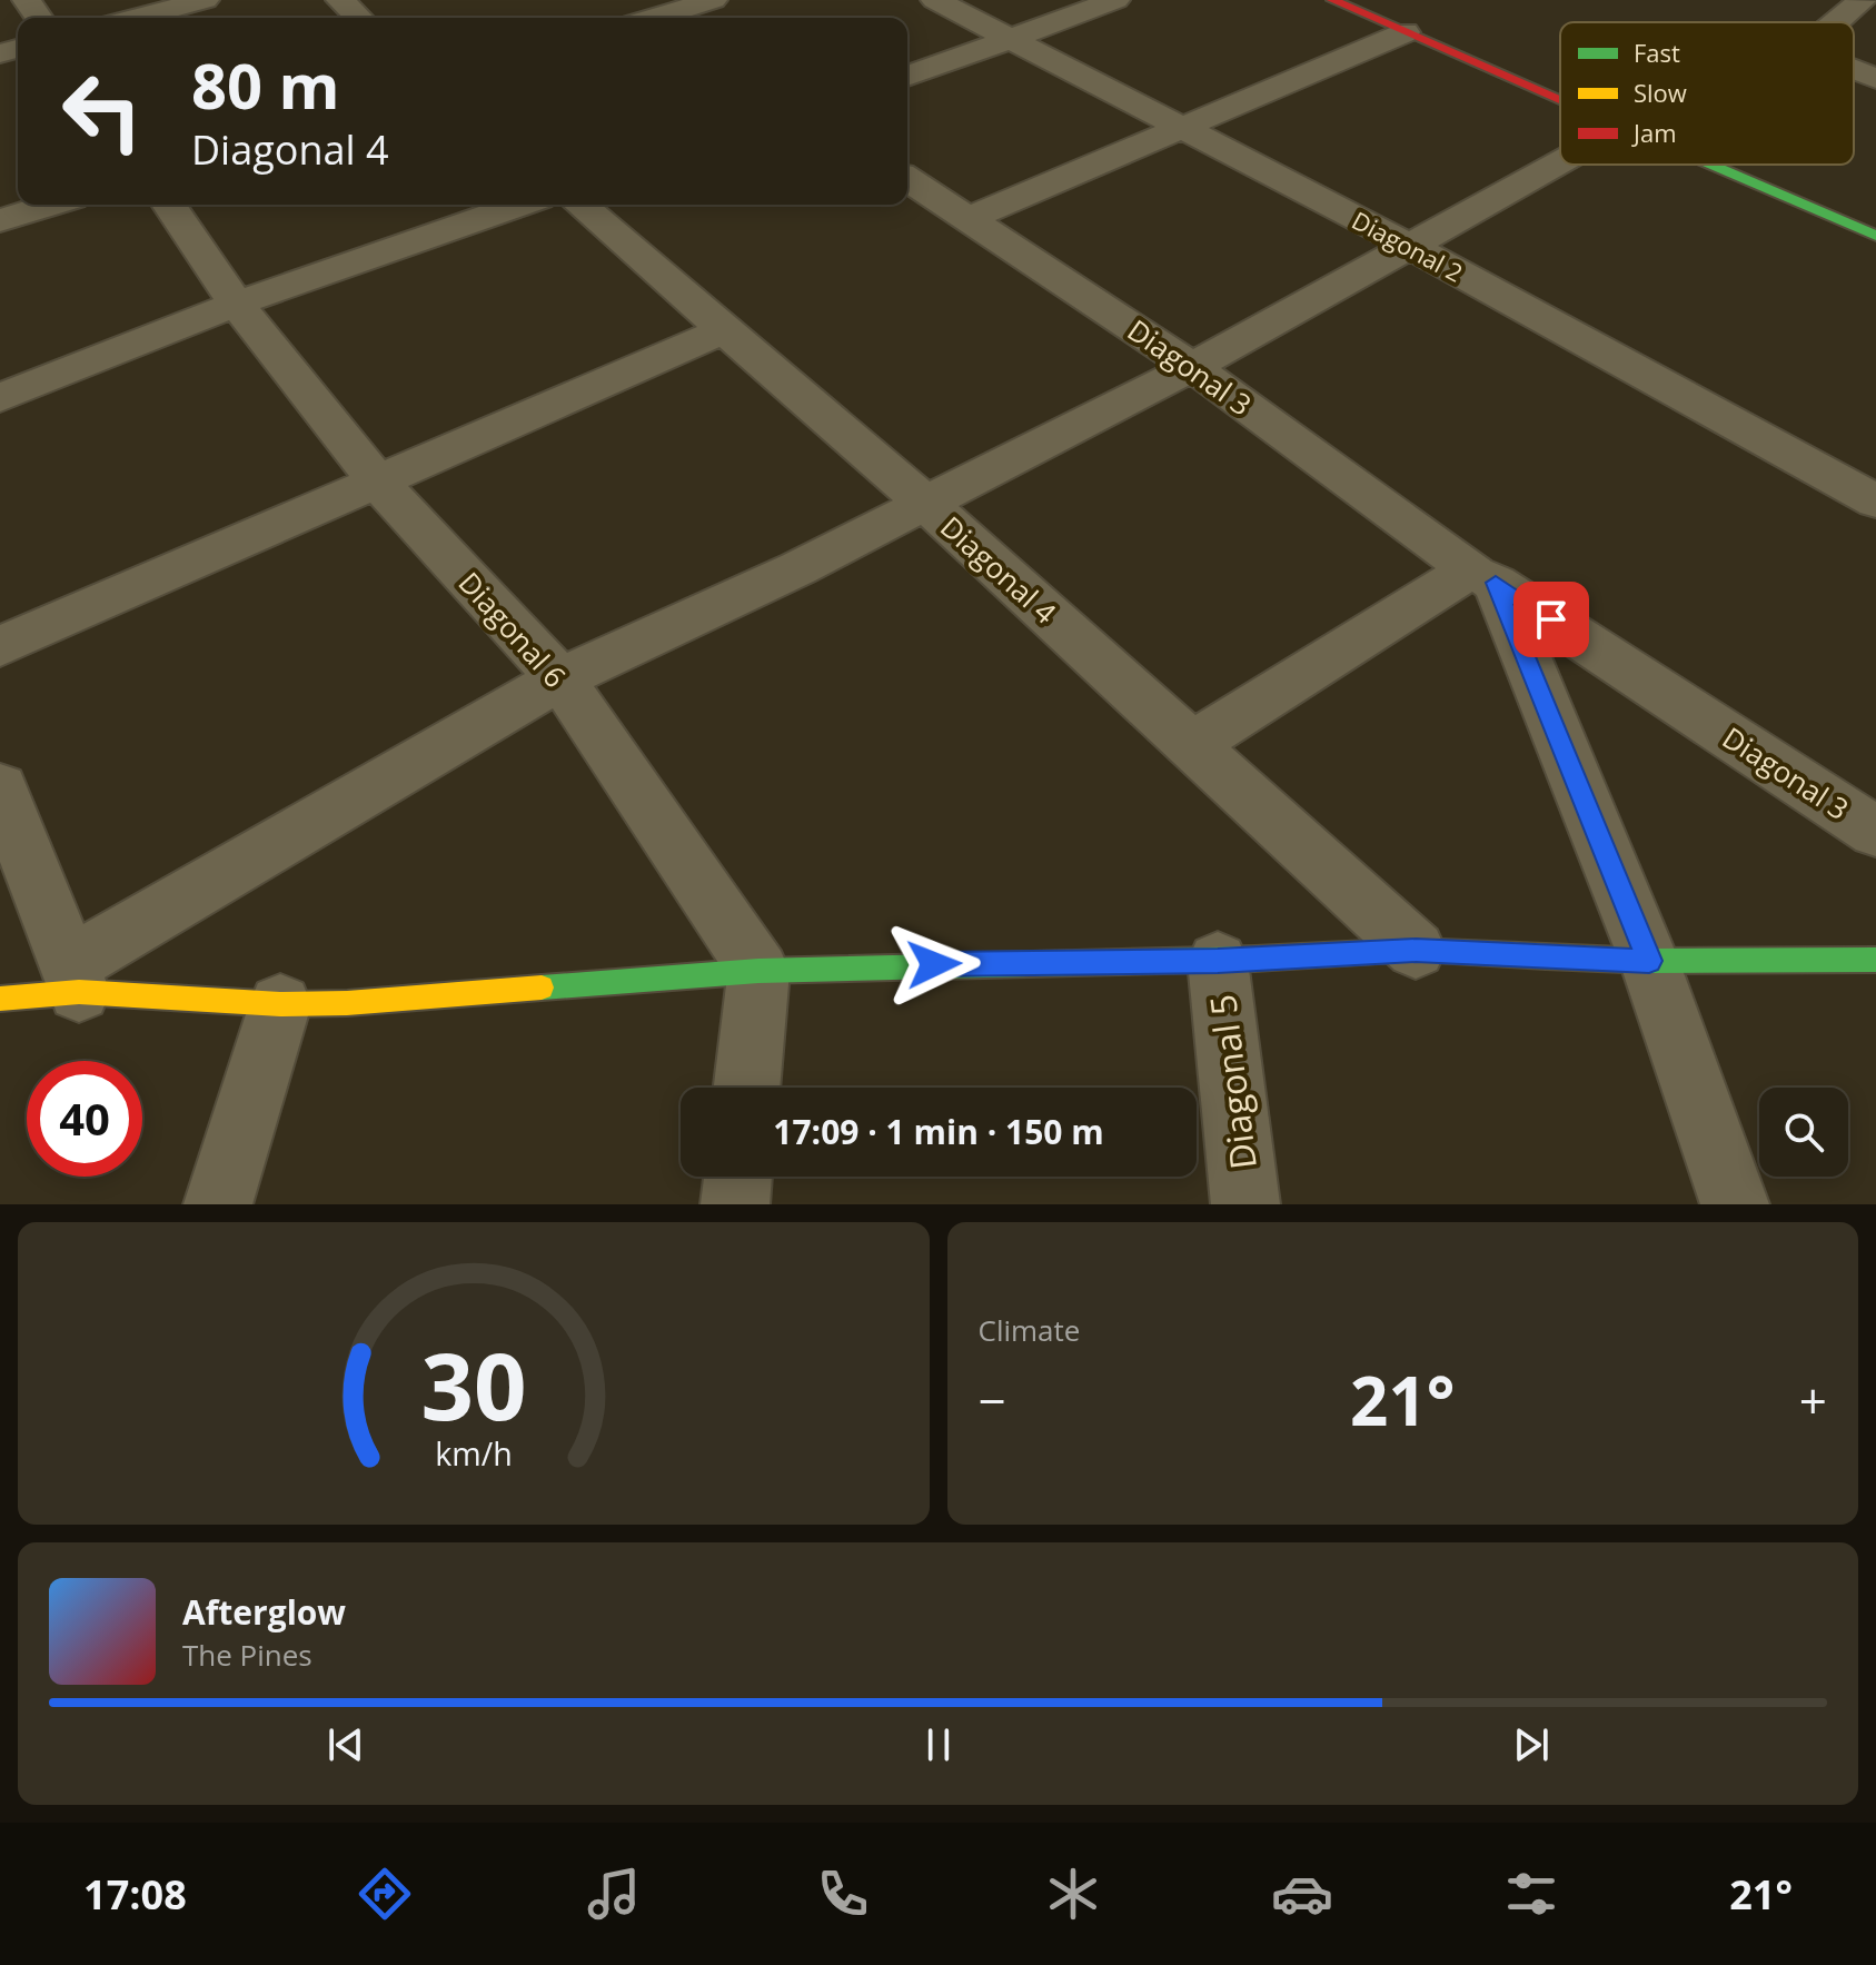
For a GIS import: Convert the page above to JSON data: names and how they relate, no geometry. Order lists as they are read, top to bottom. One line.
{"streets":{"street":["Diagonal 2","Diagonal 3","Diagonal 4","Diagonal 6","Diagonal 5"]},"legend":["Fast","Slow","Jam"],"page":{"turn":["80 m","Diagonal 4"],"limit":"40","trip":"17:09 · 1 min · 150 m","tile":"Climate","heat":["−","21°","+"],"song":["Afterglow","The Pines"],"tabs":["17:08","21°"],"gauge":["30","km/h"]}}
